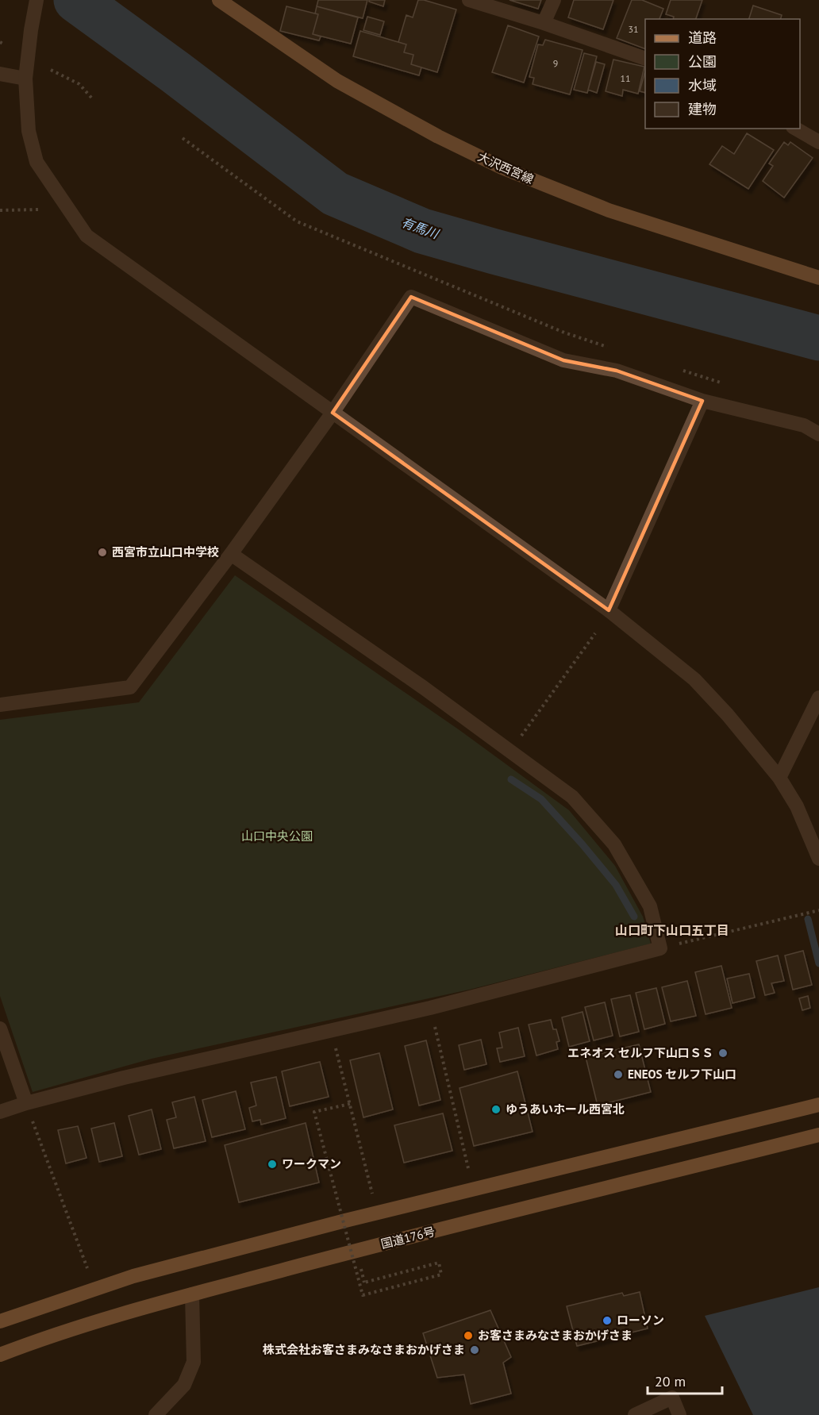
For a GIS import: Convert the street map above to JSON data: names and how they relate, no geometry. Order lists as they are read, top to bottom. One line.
{"streets":{"highway":["国道176号"],"main road":["大沢西宮線"]},"districts":["山口町下山口五丁目"],"water":["有馬川"],"parks":["山口中央公園"],"places":["西宮市立山口中学校","エネオス セルフ下山口ＳＳ","ENEOS セルフ下山口","ゆうあいホール西宮北","ワークマン","ローソン","お客さまみなさまおかげさま","株式会社お客さまみなさまおかげさま"],"house_numbers":["31","9","11"],"legend":["道路","公園","水域","建物"],"scale_bar":"20 m"}
